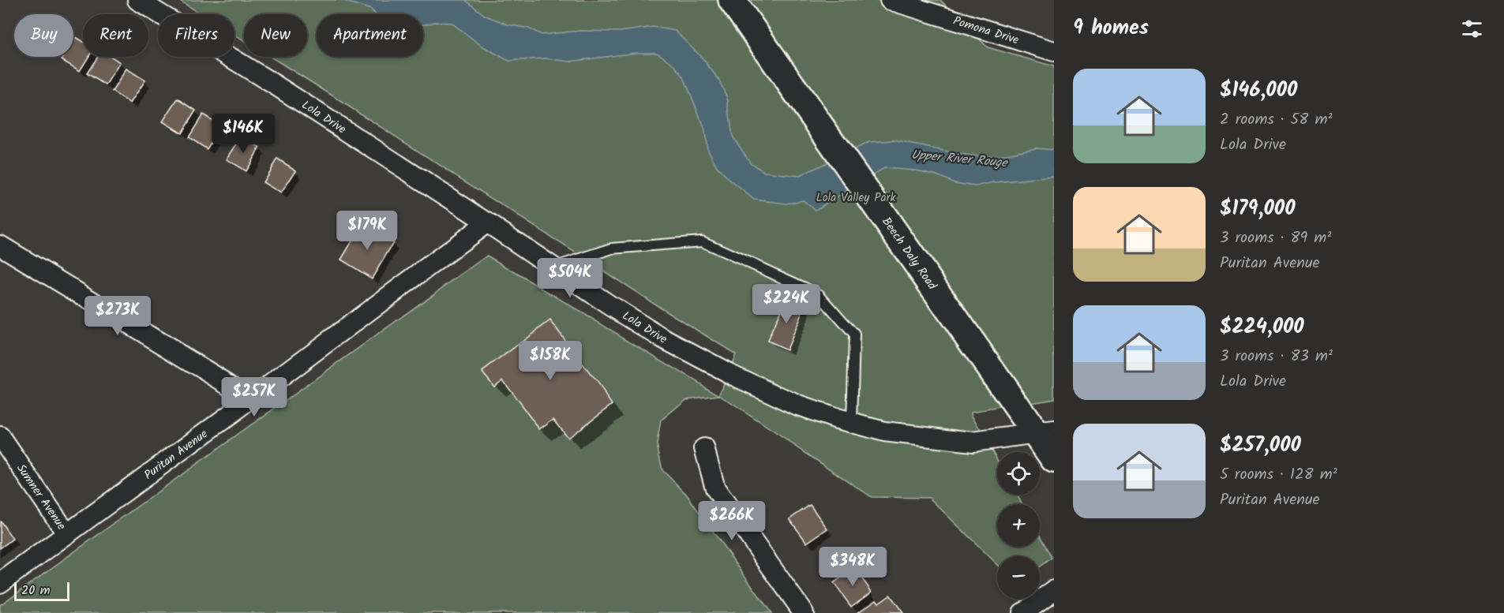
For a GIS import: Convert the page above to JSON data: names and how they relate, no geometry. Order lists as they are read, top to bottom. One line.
{"streets":{"main road":["Beech Daly Road"],"street":["Pomona Drive","Lola Drive","Puritan Avenue","Sumner Avenue"]},"crossings":[["Lola Drive","Beech Daly Road"],["Lola Drive","Puritan Avenue"],["Puritan Avenue","Sumner Avenue"]],"water":["Upper River Rouge"],"parks":["Lola Valley Park"],"scale_bar":"20 m","page":{"heading":"9 homes","chip":["Buy","Rent","Filters","New","Apartment"],"list":[{"name":"$146,000","note":"2 rooms · 58 m² · Lola Drive"},{"name":"$179,000","note":"3 rooms · 89 m² · Puritan Avenue"},{"name":"$224,000","note":"3 rooms · 83 m² · Lola Drive"},{"name":"$257,000","note":"5 rooms · 128 m² · Puritan Avenue"}],"price":["$146K","$179K","$504K","$224K","$273K","$158K","$257K","$266K","$348K"],"map_buttons":["+","−"],"scale":"20 m"}}
